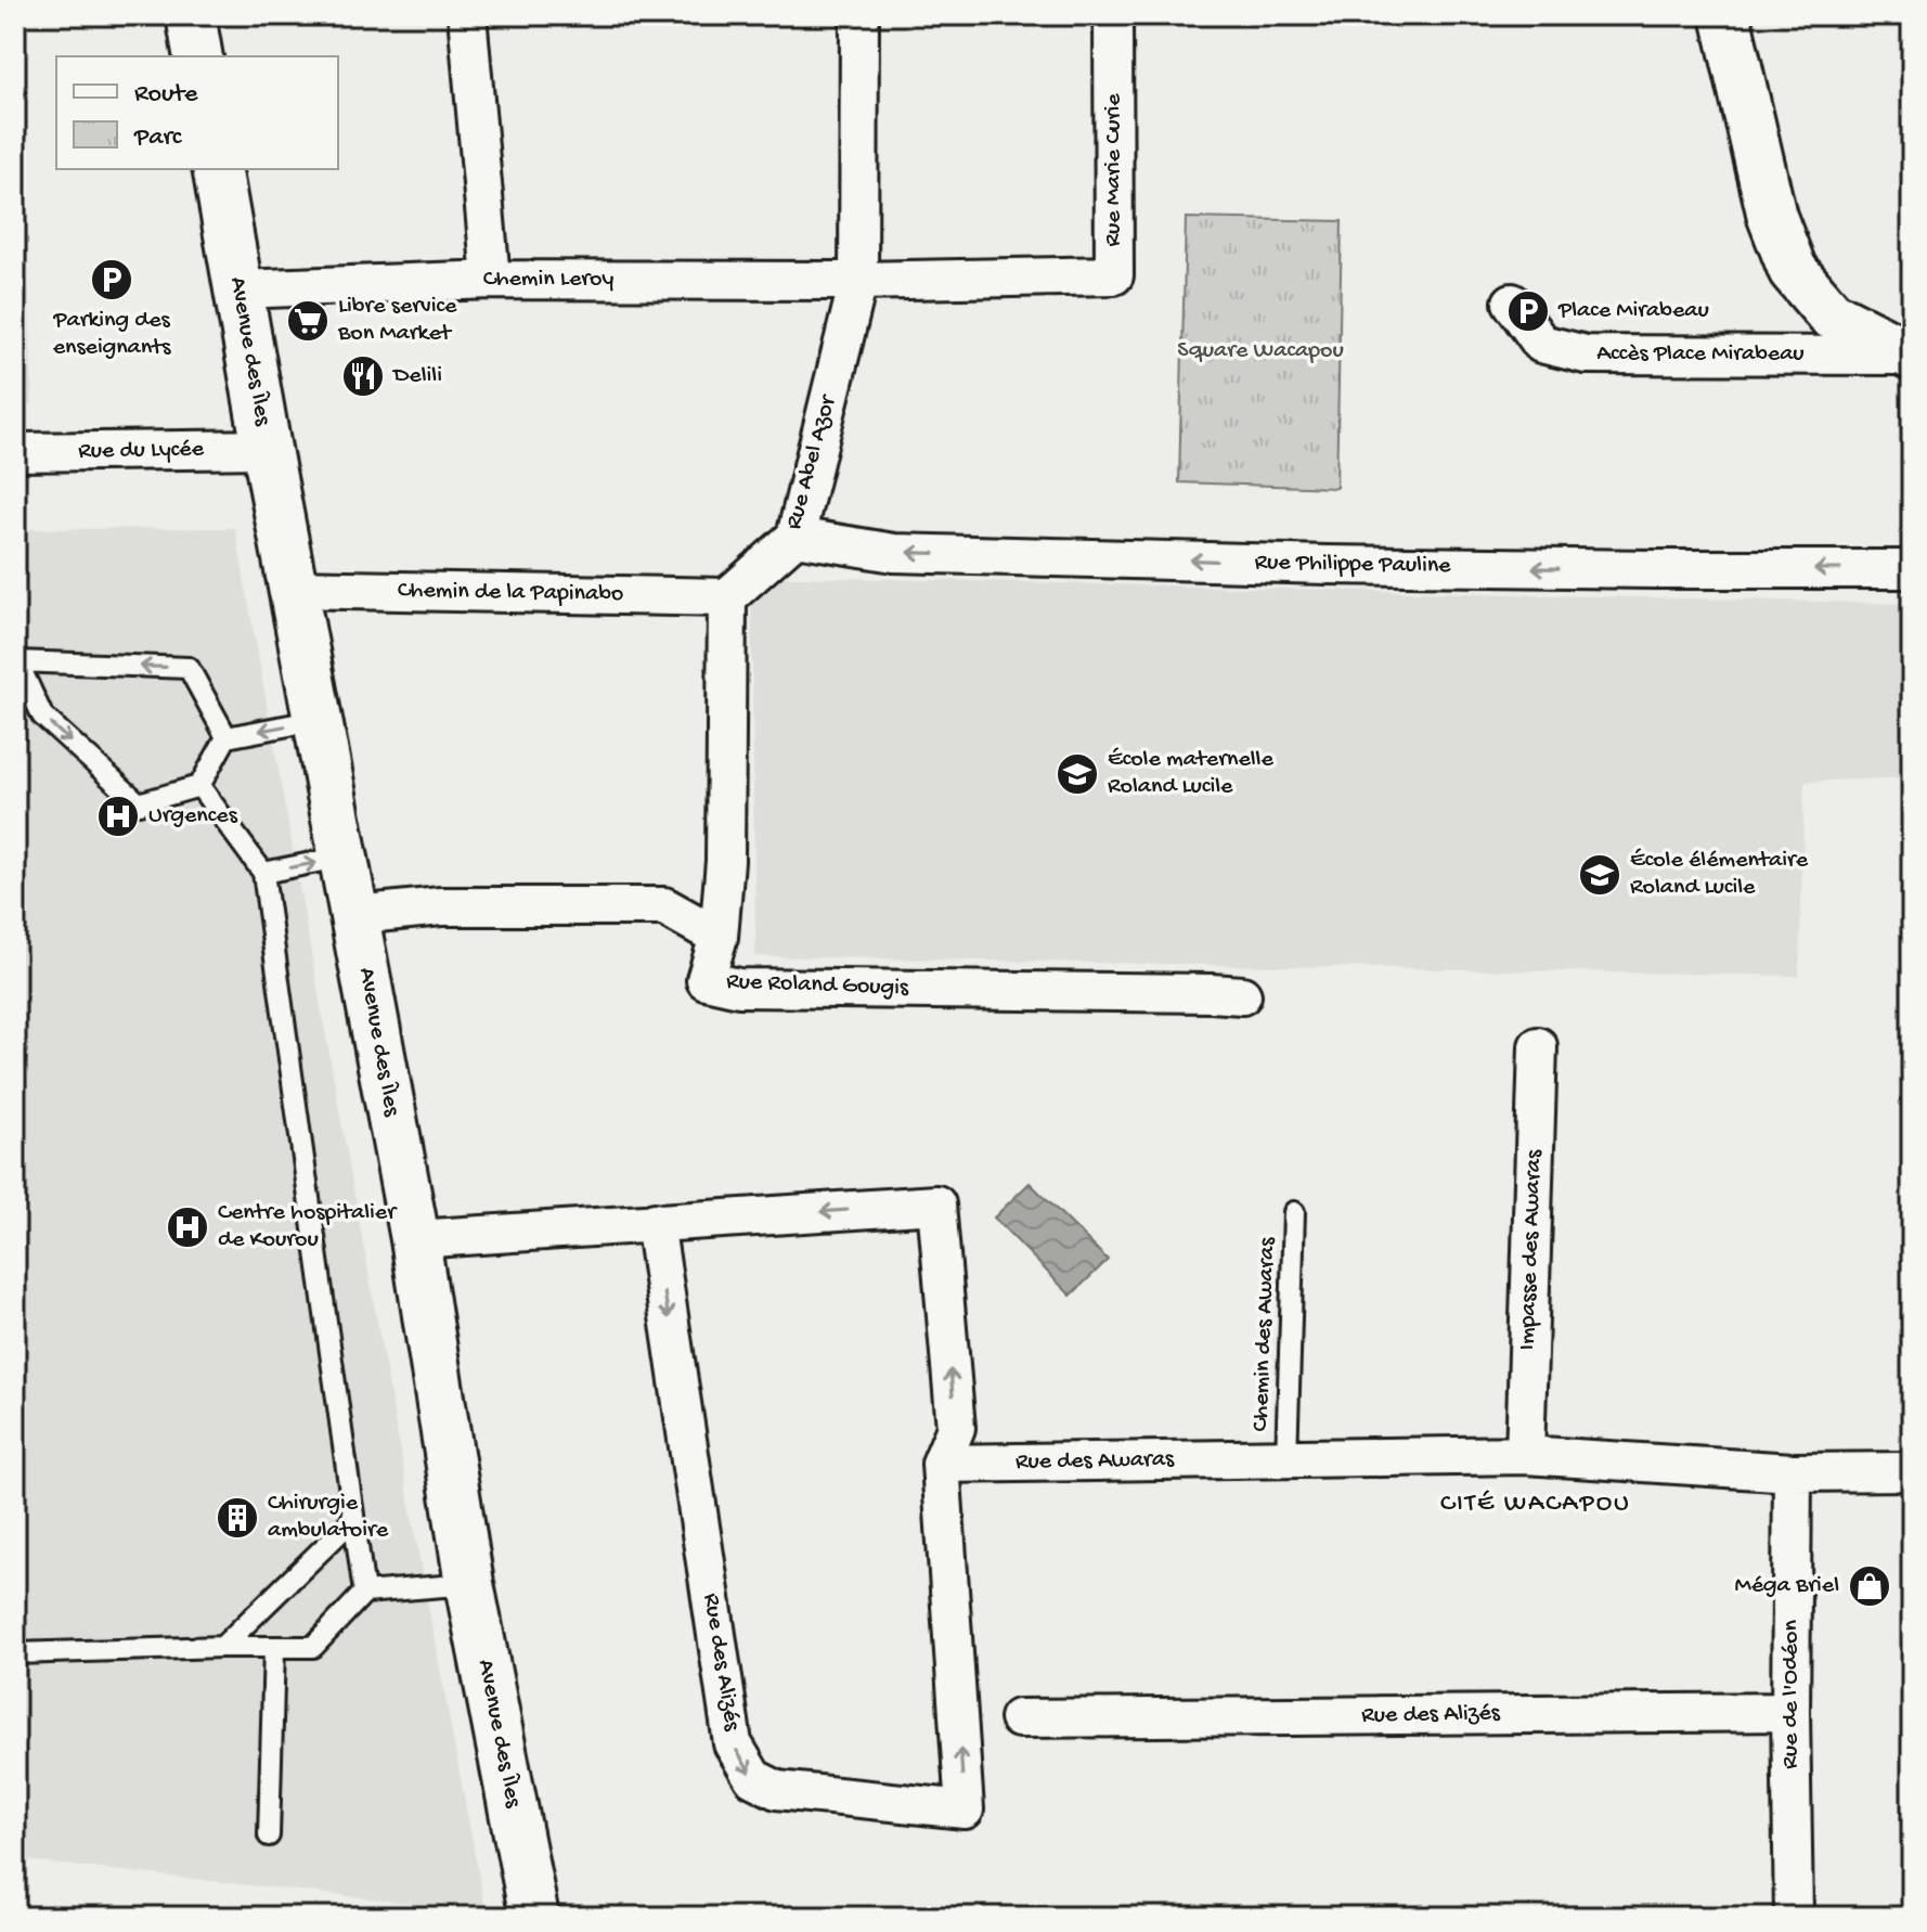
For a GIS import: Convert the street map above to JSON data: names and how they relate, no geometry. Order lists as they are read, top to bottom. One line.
{"streets":{"main road":["Avenue des Îles"],"street":["Rue Marie Curie","Chemin Leroy","Accès Place Mirabeau","Rue du Lycée","Rue Abel Azor","Rue Philippe Pauline","Chemin de la Papinabo","Rue Roland Gougis","Impasse des Awaras","Rue des Awaras","Rue des Alizés","Rue de l'Odéon"],"lane":["Chemin des Awaras"]},"crossings":[["Rue Marie Curie","Chemin Leroy"],["Rue Marie Curie","Rue Abel Azor"],["Chemin Leroy","Avenue des Îles"],["Chemin Leroy","Rue Abel Azor"],["Avenue des Îles","Rue du Lycée"],["Avenue des Îles","Chemin de la Papinabo"],["Avenue des Îles","Rue Roland Gougis"],["Rue Abel Azor","Rue Philippe Pauline"],["Rue Abel Azor","Chemin de la Papinabo"],["Impasse des Awaras","Rue des Awaras"],["Chemin des Awaras","Rue des Awaras"],["Rue des Awaras","Rue des Alizés"],["Rue des Awaras","Rue de l'Odéon"],["Rue des Alizés","Rue de l'Odéon"]],"one_way":["Rue Philippe Pauline"],"districts":["CITÉ WACAPOU"],"parks":["Square Wacapou"],"places":{"parking":["Parking des enseignants","Place Mirabeau"],"supermarket":["Libre service Bon Market"],"restaurant":["Delili"],"school or university":["École maternelle Roland Lucile","École élémentaire Roland Lucile"],"hospital":["Urgences","Centre hospitalier de Kourou"],"building":["Chirurgie ambulatoire"],"shop":["Méga Briel"]},"legend":["Route","Parc"]}
